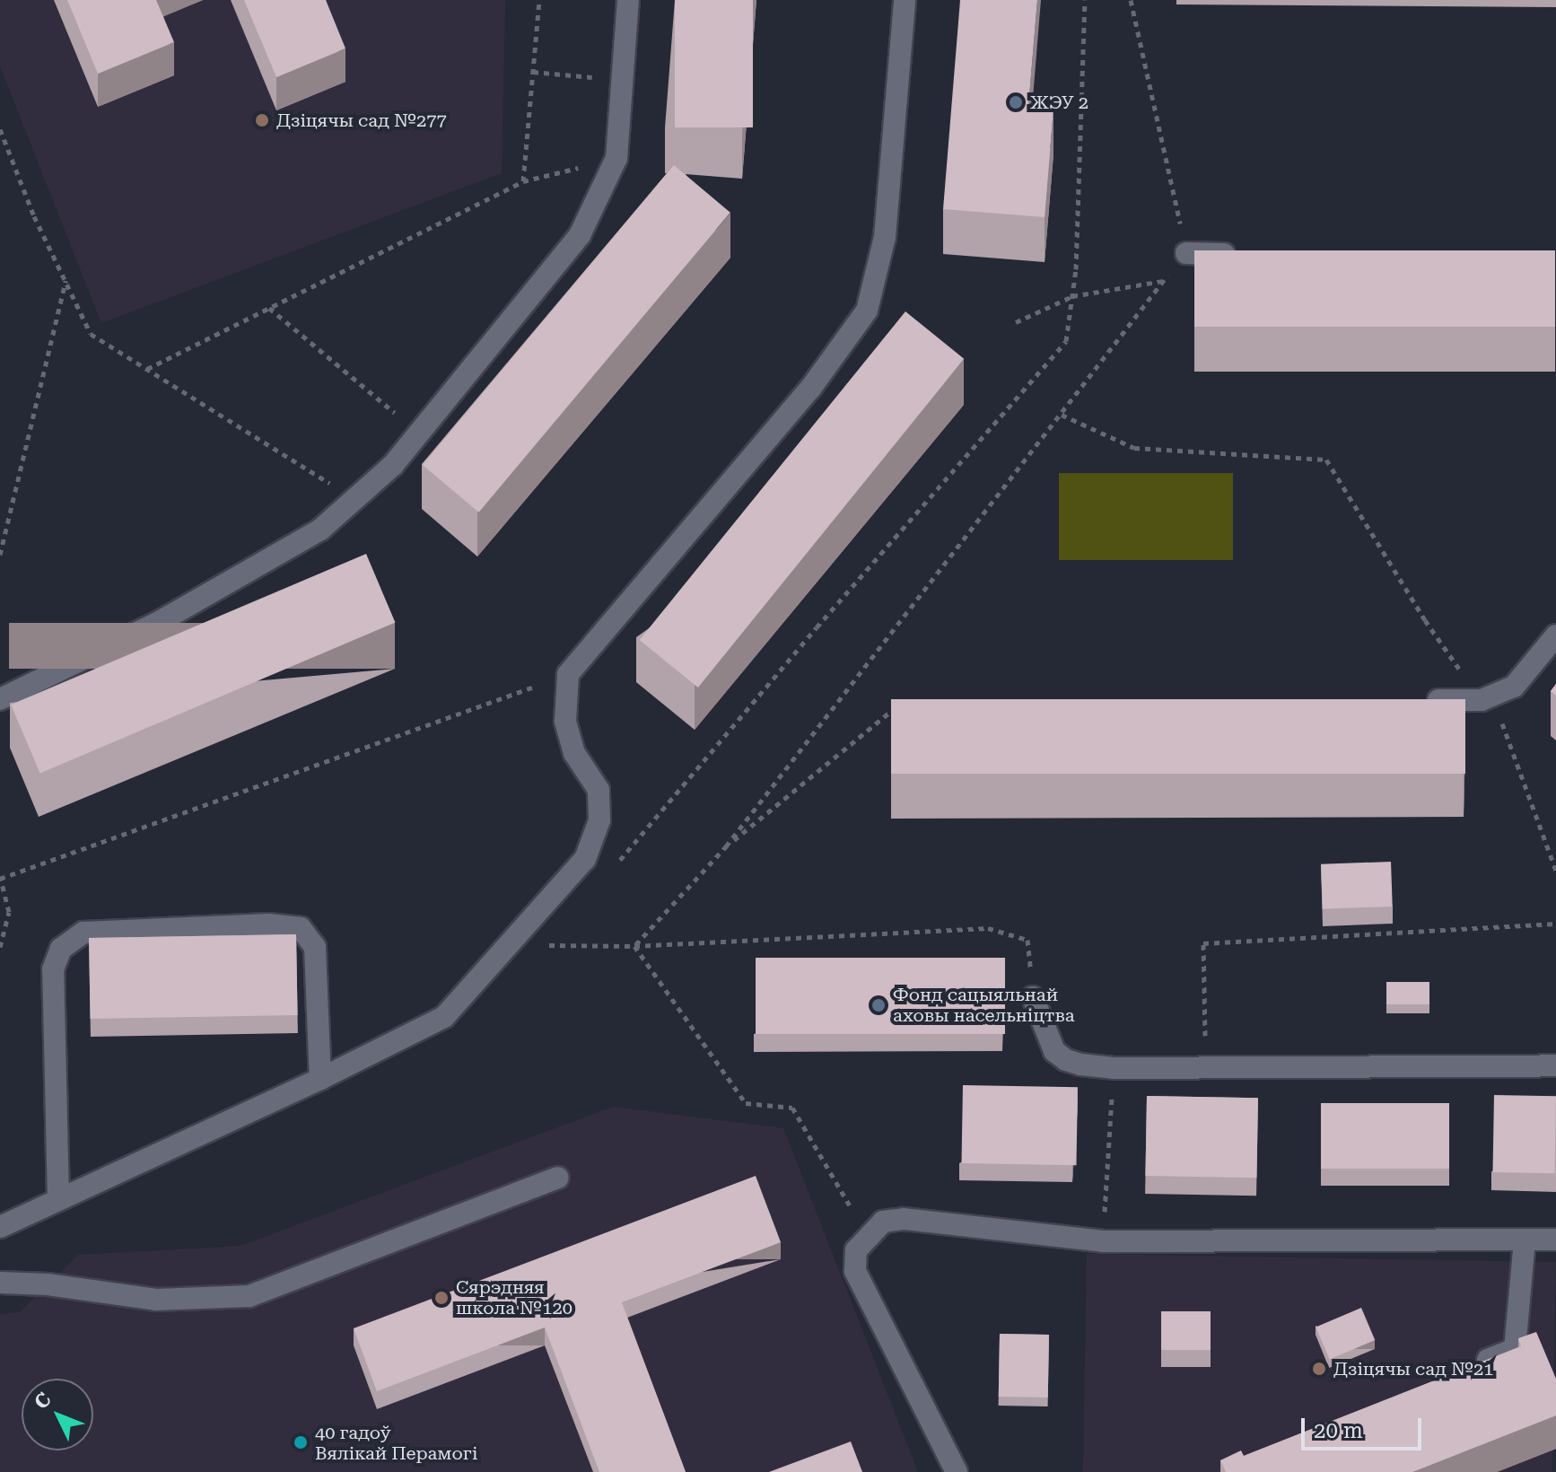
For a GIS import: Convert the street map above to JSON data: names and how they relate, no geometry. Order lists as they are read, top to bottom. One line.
{"places":["ЖЭУ 2","Дзіцячы сад №277","Фонд сацыяльнай аховы насельніцтва","Сярэдняя школа №120","Дзіцячы сад №21","40 гадоў Вялікай Перамогі"],"scale_bar":"20 m","north":"top left"}
